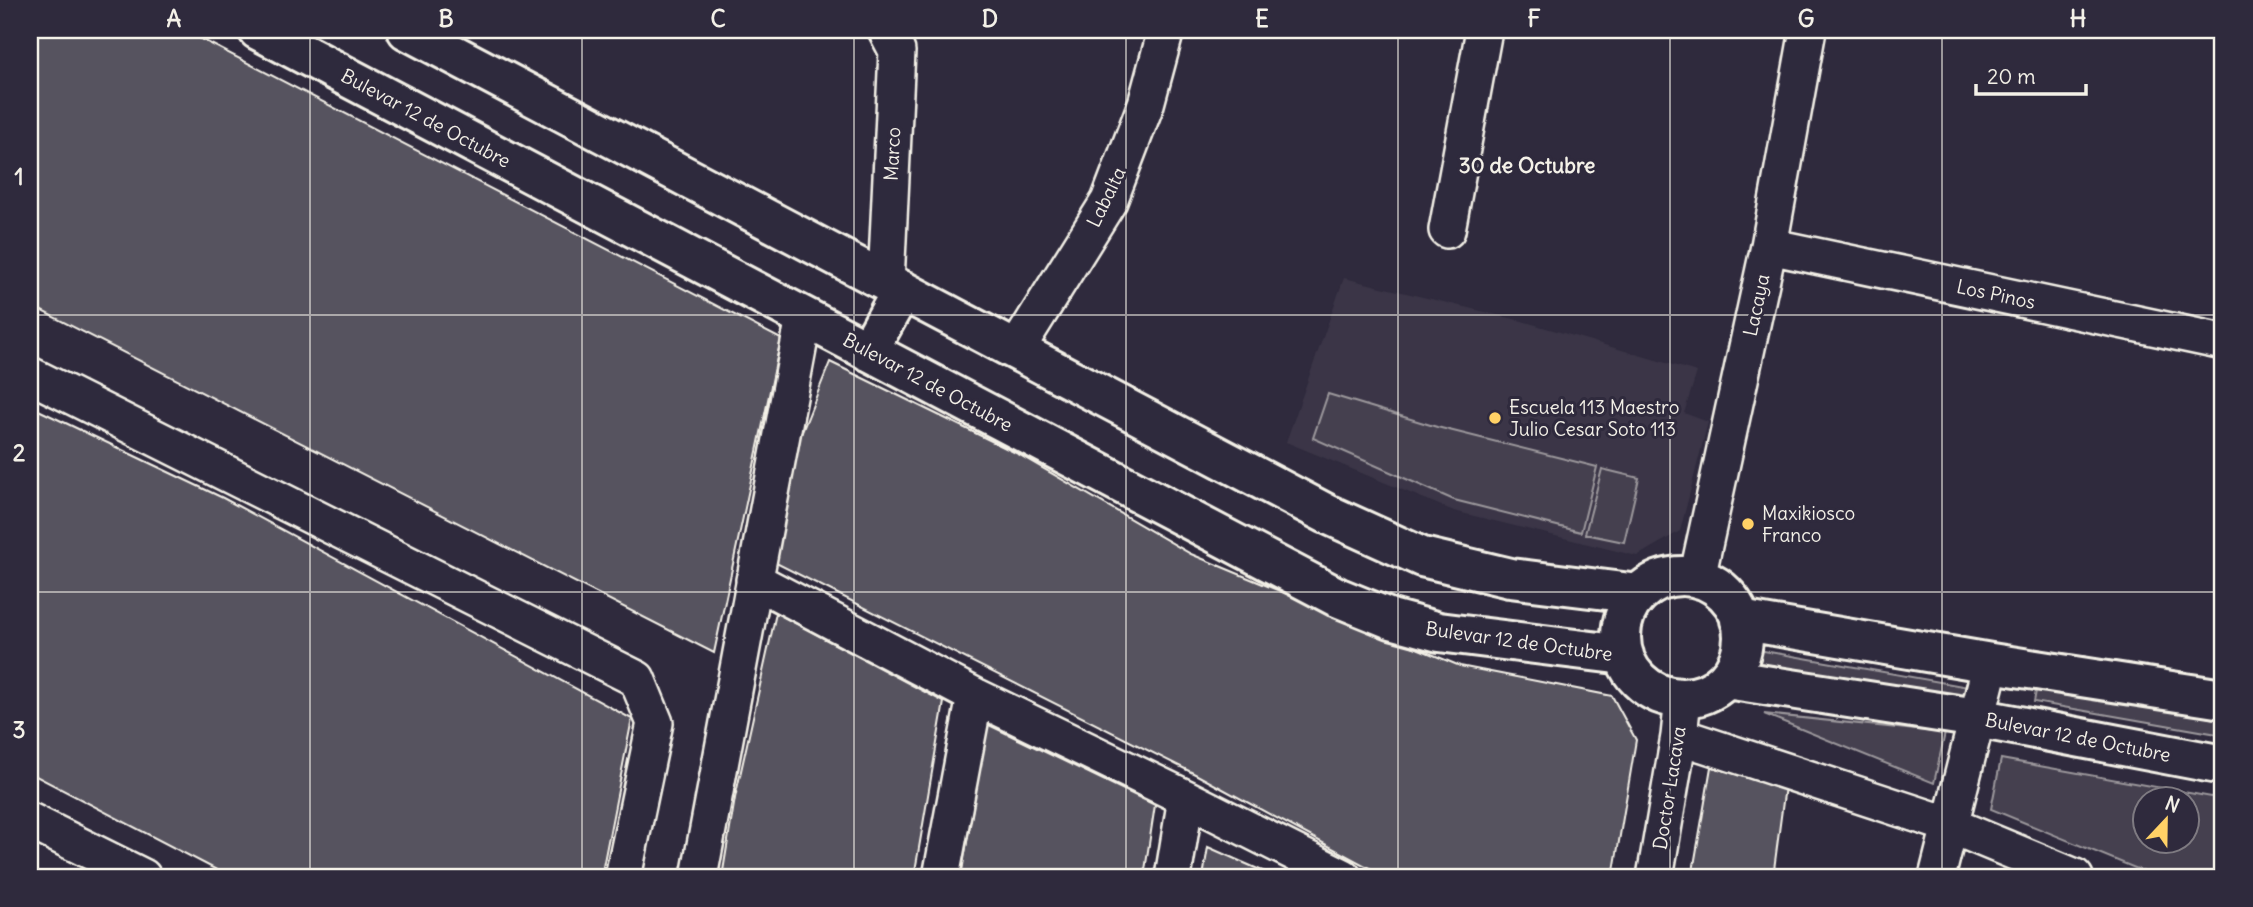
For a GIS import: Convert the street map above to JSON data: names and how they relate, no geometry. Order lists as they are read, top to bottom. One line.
{"streets":{"main road":["Bulevar 12 de Octubre"],"street":["Marco","Labalta","Los Pinos","Lacaya","Doctor Lacava"]},"crossings":[["Bulevar 12 de Octubre","Lacaya"],["Bulevar 12 de Octubre","Doctor Lacava"],["Los Pinos","Lacaya"],["Lacaya","Doctor Lacava"]],"districts":["30 de Octubre"],"places":["Escuela 113 Maestro Julio Cesar Soto 113","Maxikiosco Franco"],"scale_bar":"20 m","north":"top","grid":{"columns":["A","B","C","D","E","F","G","H"],"rows":["1","2","3"]}}
